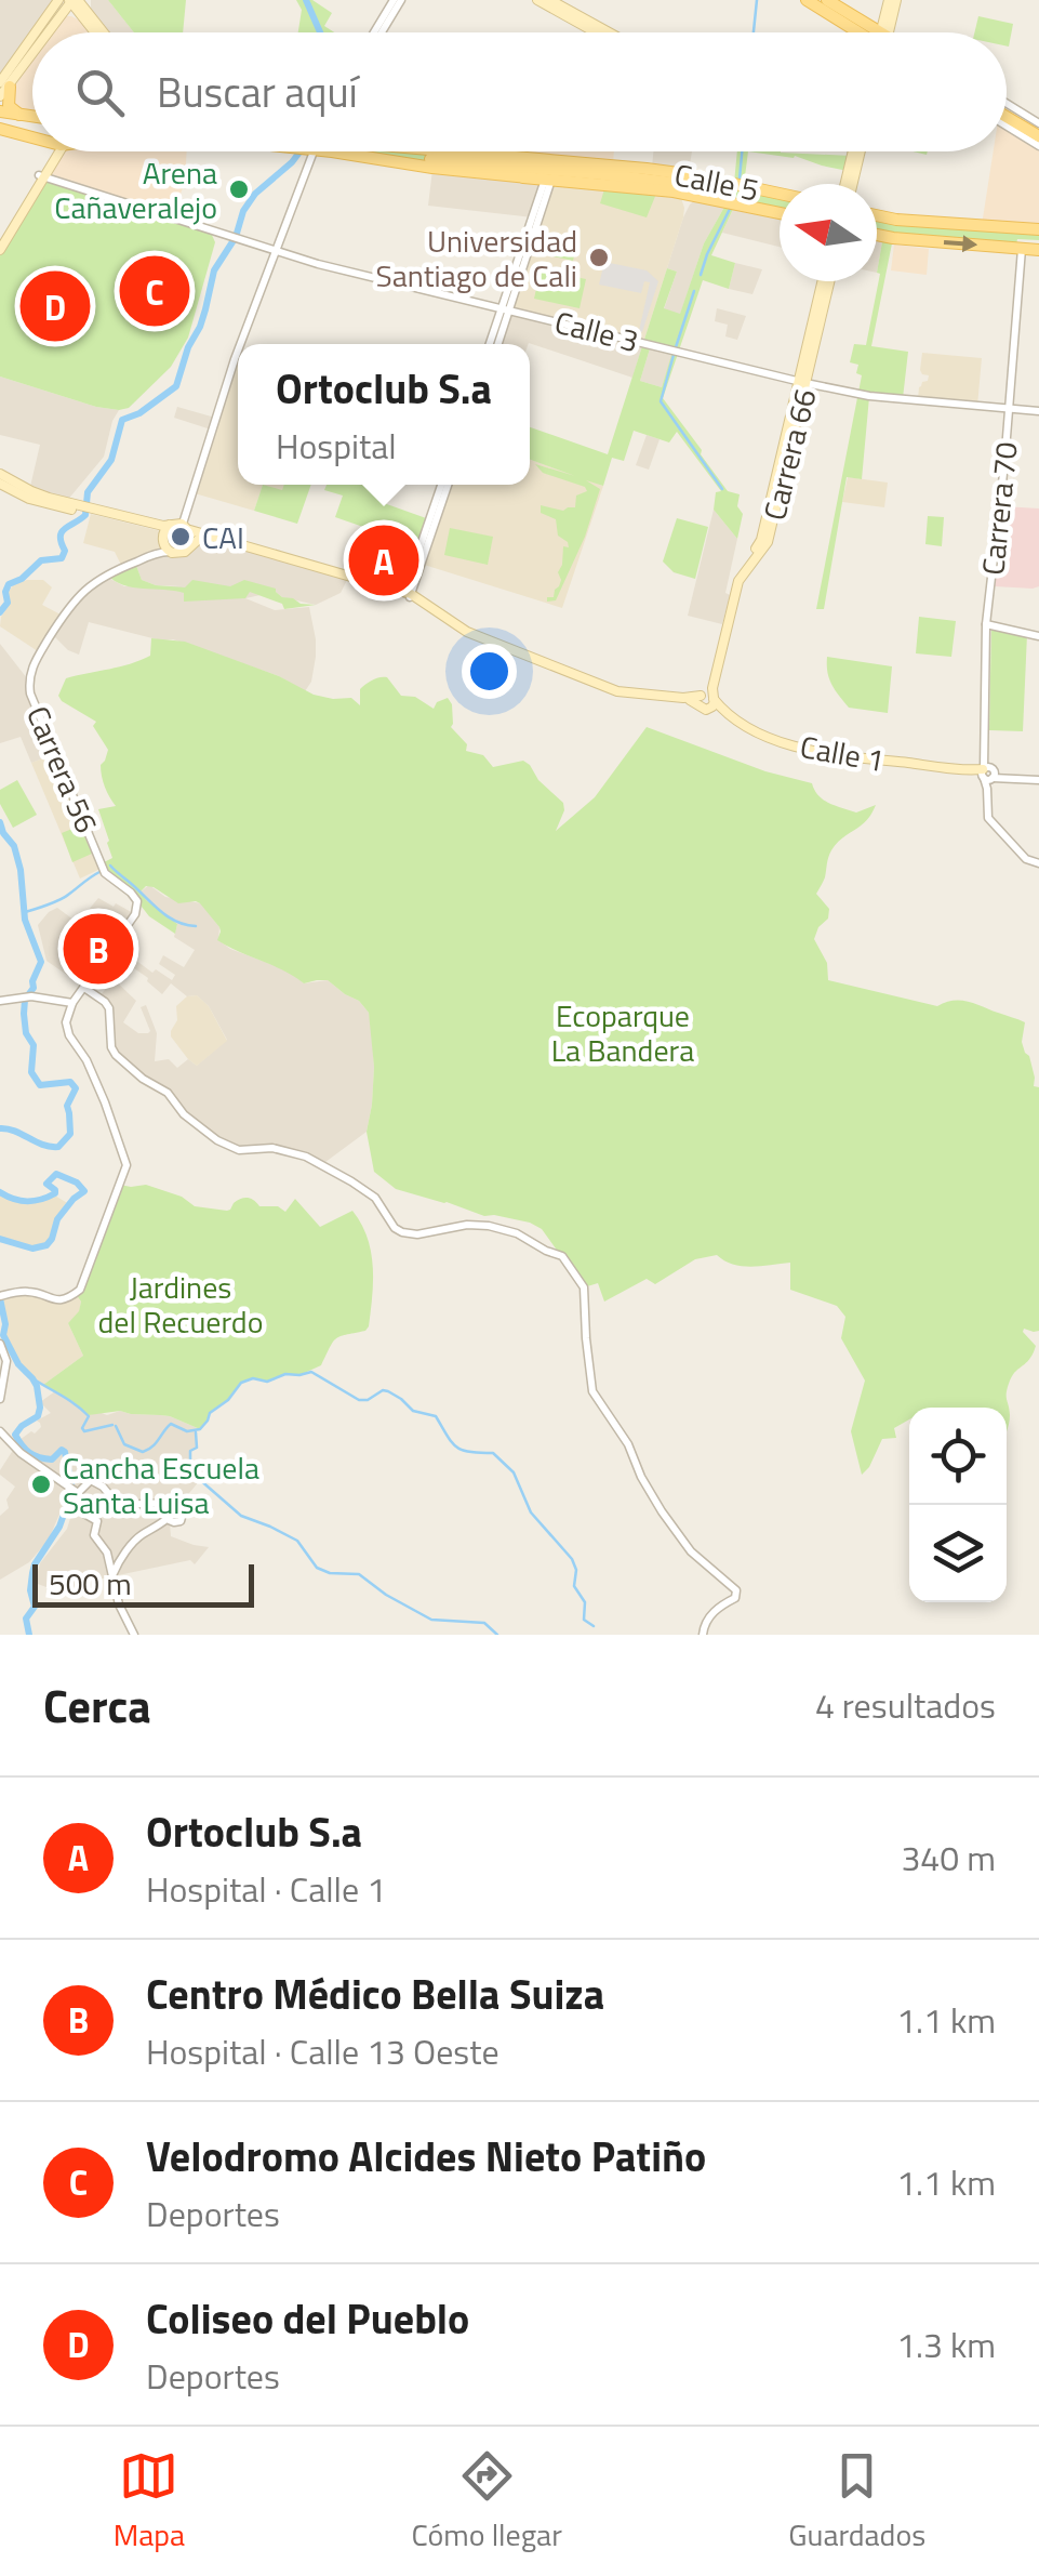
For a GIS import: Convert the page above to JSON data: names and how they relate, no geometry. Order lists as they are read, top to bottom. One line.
{"streets":{"main road":["Calle 5","Carrera 66","Calle 1"],"street":["Calle 3","Carrera 70","Carrera 56"]},"crossings":[["Calle 3","Carrera 66"],["Calle 3","Carrera 70"],["Carrera 66","Calle 1"],["Carrera 70","Calle 1"]],"parks":["Ecoparque La Bandera","Jardines del Recuerdo"],"places":["Arena Cañaveralejo","Universidad Santiago de Cali","CAI","Cancha Escuela Santa Luisa"],"scale_bar":"500 m","north":"left","page":{"search":"Buscar aquí","pins":["C","D","A","B"],"popup":["Ortoclub S.a","Hospital"],"scale":"500 m","heading":["Cerca","4 resultados"],"list":[{"mark":"A","name":"Ortoclub S.a","note":"Hospital · Calle 1","value":"340 m"},{"mark":"B","name":"Centro Médico Bella Suiza","note":"Hospital · Calle 13 Oeste","value":"1.1 km"},{"mark":"C","name":"Velodromo Alcides Nieto Patiño","note":"Deportes","value":"1.1 km"},{"mark":"D","name":"Coliseo del Pueblo","note":"Deportes","value":"1.3 km"}],"nav":["Mapa","Cómo llegar","Guardados"]}}
